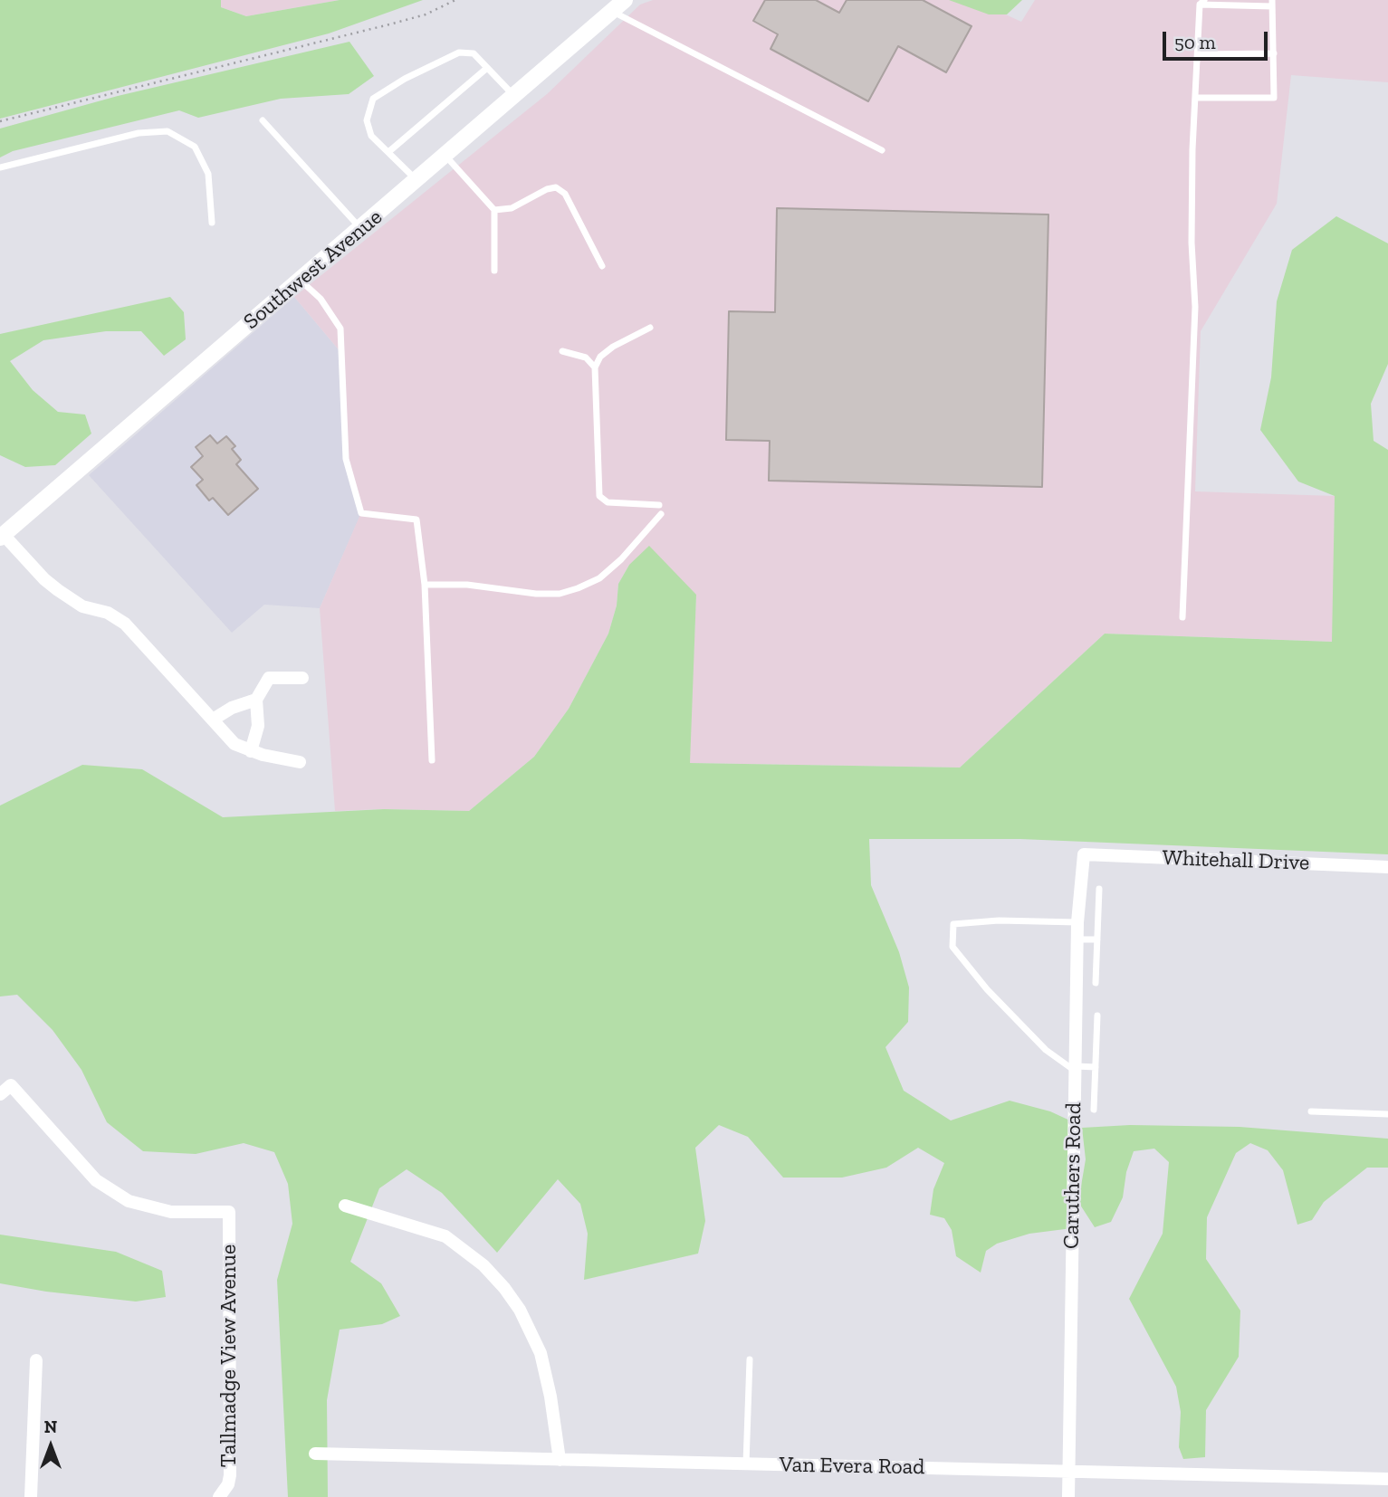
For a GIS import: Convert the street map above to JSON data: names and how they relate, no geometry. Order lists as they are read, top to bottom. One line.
{"streets":{"street":["Southwest Avenue","Whitehall Drive","Caruthers Road","Tallmadge View Avenue","Van Evera Road"]},"crossings":[["Whitehall Drive","Caruthers Road"],["Caruthers Road","Van Evera Road"]],"scale_bar":"50 m","north":"top"}
